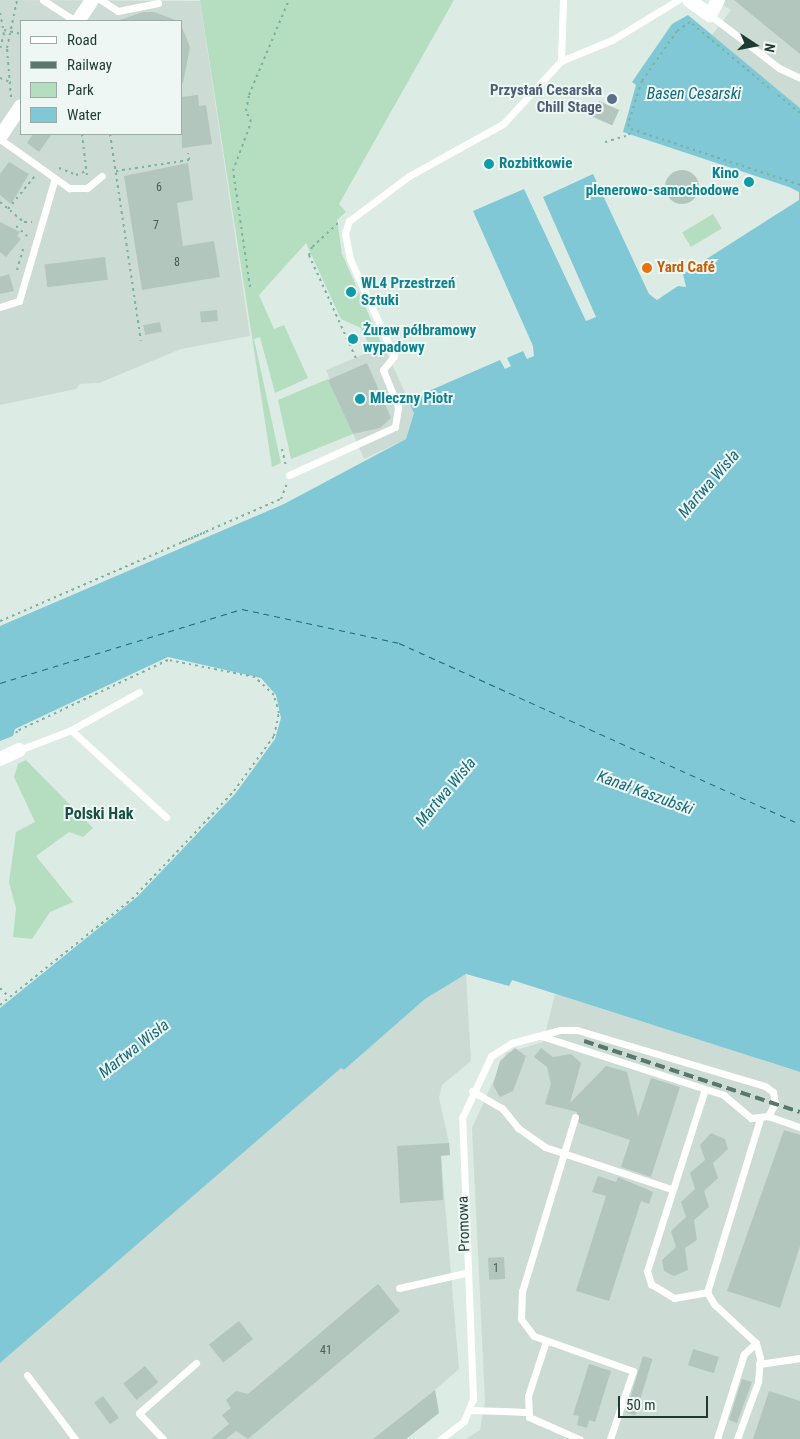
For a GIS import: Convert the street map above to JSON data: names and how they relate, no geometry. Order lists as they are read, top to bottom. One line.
{"streets":{"lane":["Promowa"]},"districts":["Polski Hak"],"water":["Basen Cesarski","Martwa Wisła","Kanał Kaszubski"],"places":["Przystań Cesarska Chill Stage","Rozbitkowie","Kino plenerowo-samochodowe","Yard Café","WL4 Przestrzeń Sztuki","Żuraw półbramowy wypadowy","Mleczny Piotr"],"house_numbers":["6","7","8","1","41"],"legend":["Road","Railway","Park","Water"],"scale_bar":"50 m","north":"right"}
